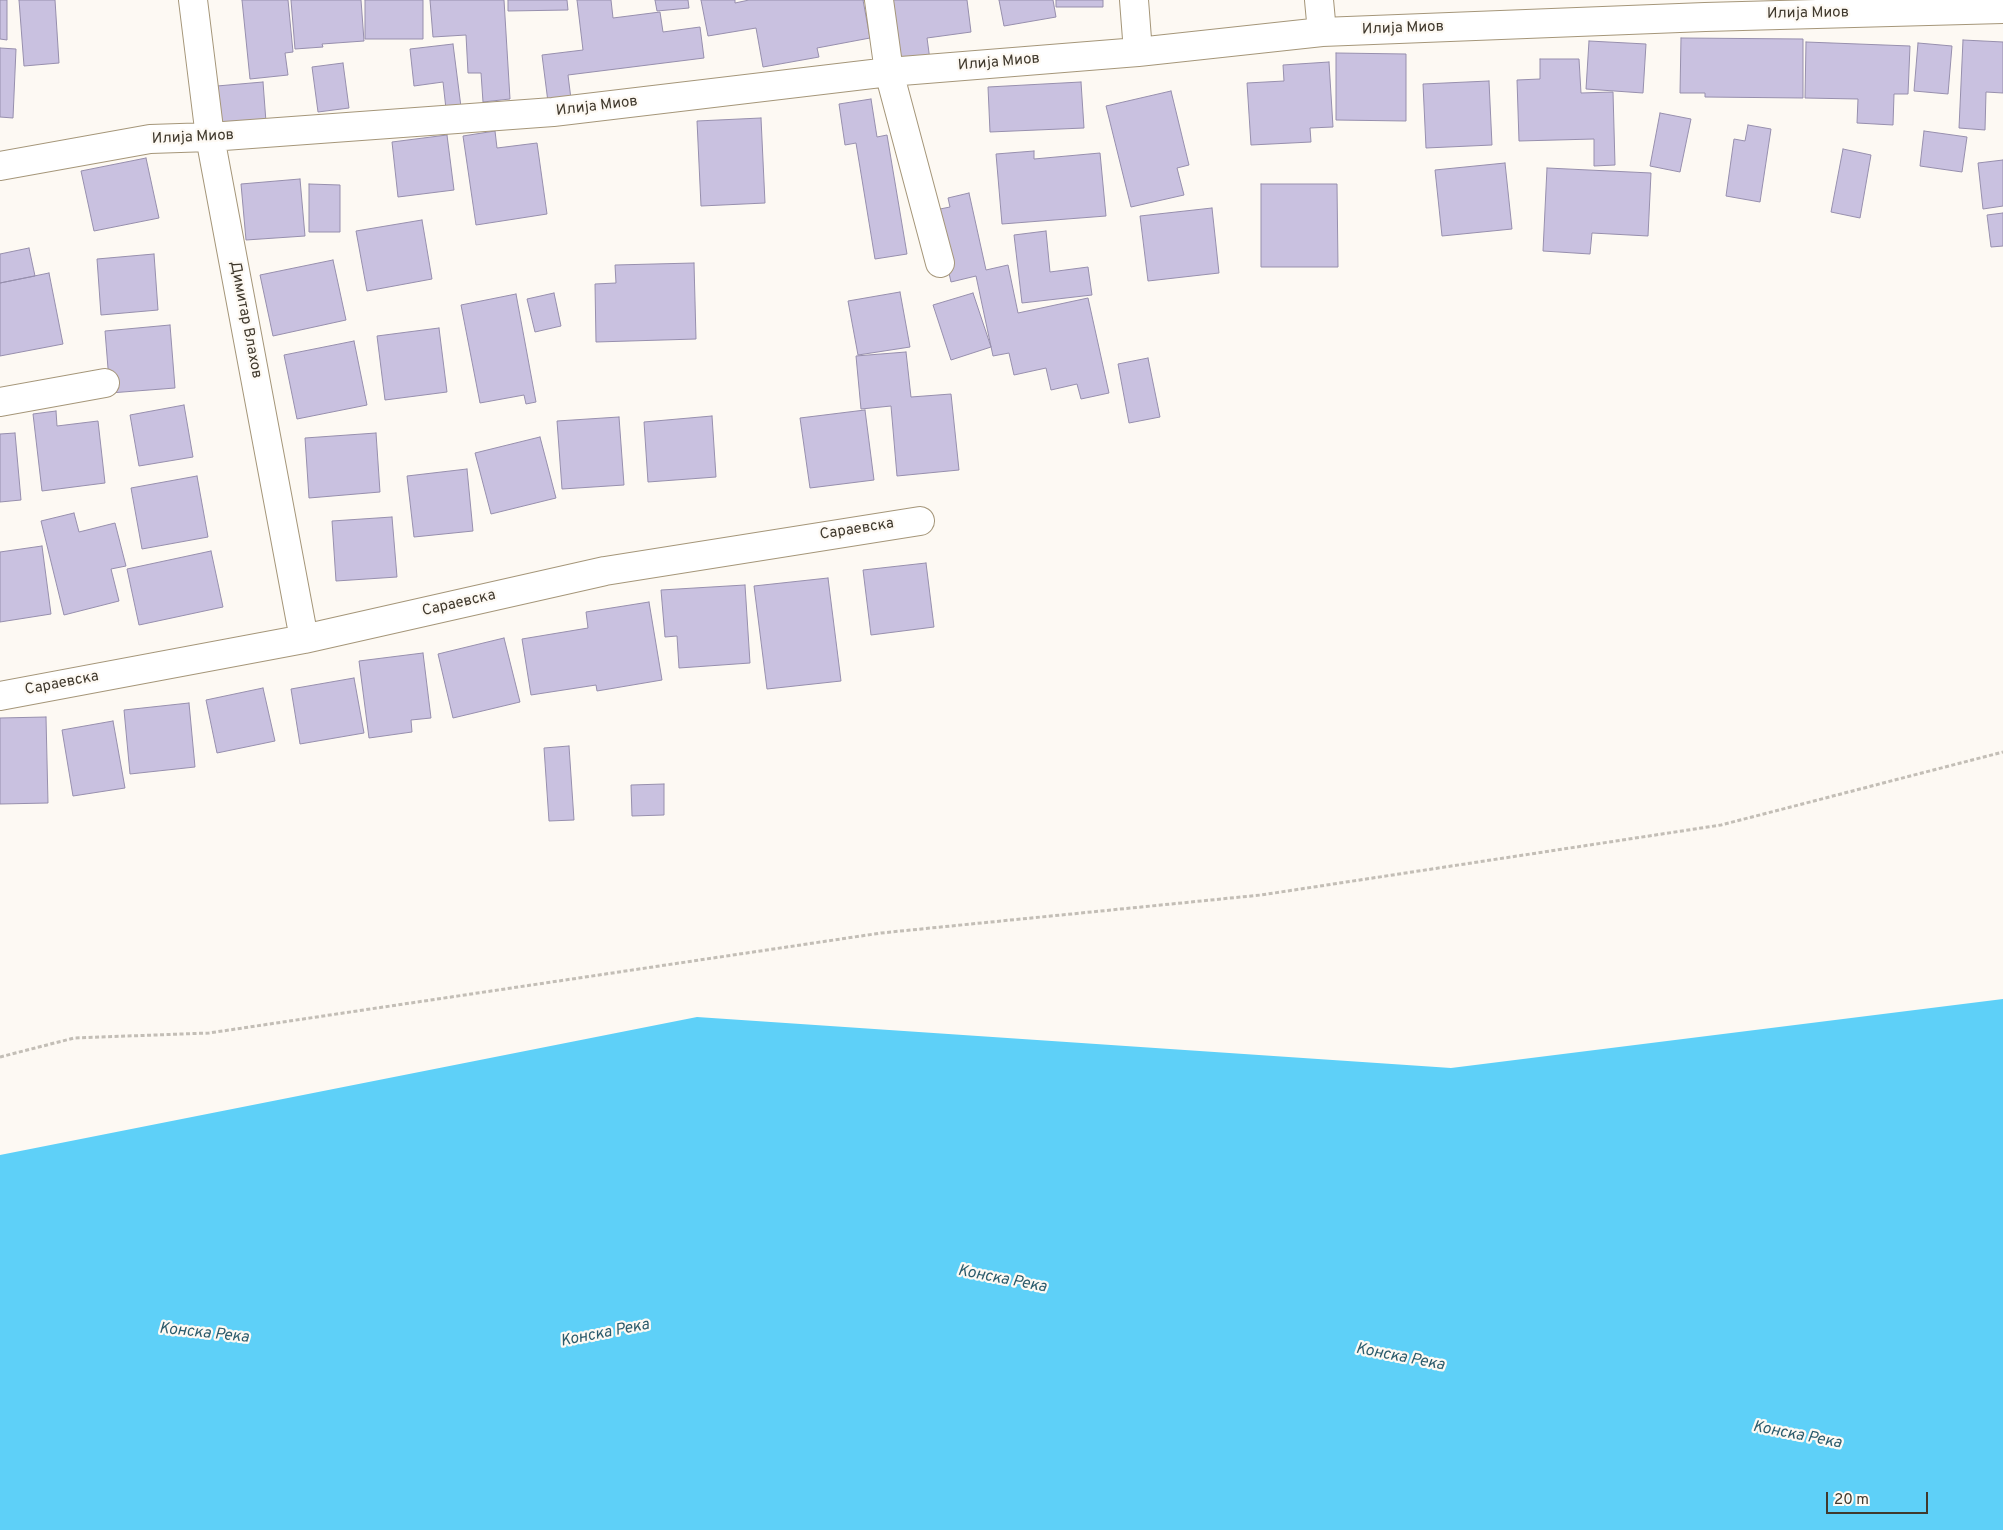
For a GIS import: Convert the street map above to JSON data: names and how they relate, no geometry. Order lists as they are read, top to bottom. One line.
{"streets":{"street":["Илија Миов","Димитар Влахов","Сараевска"]},"crossings":[["Илија Миов","Димитар Влахов"],["Димитар Влахов","Сараевска"]],"water":["Конска Река"],"scale_bar":"20 m"}
